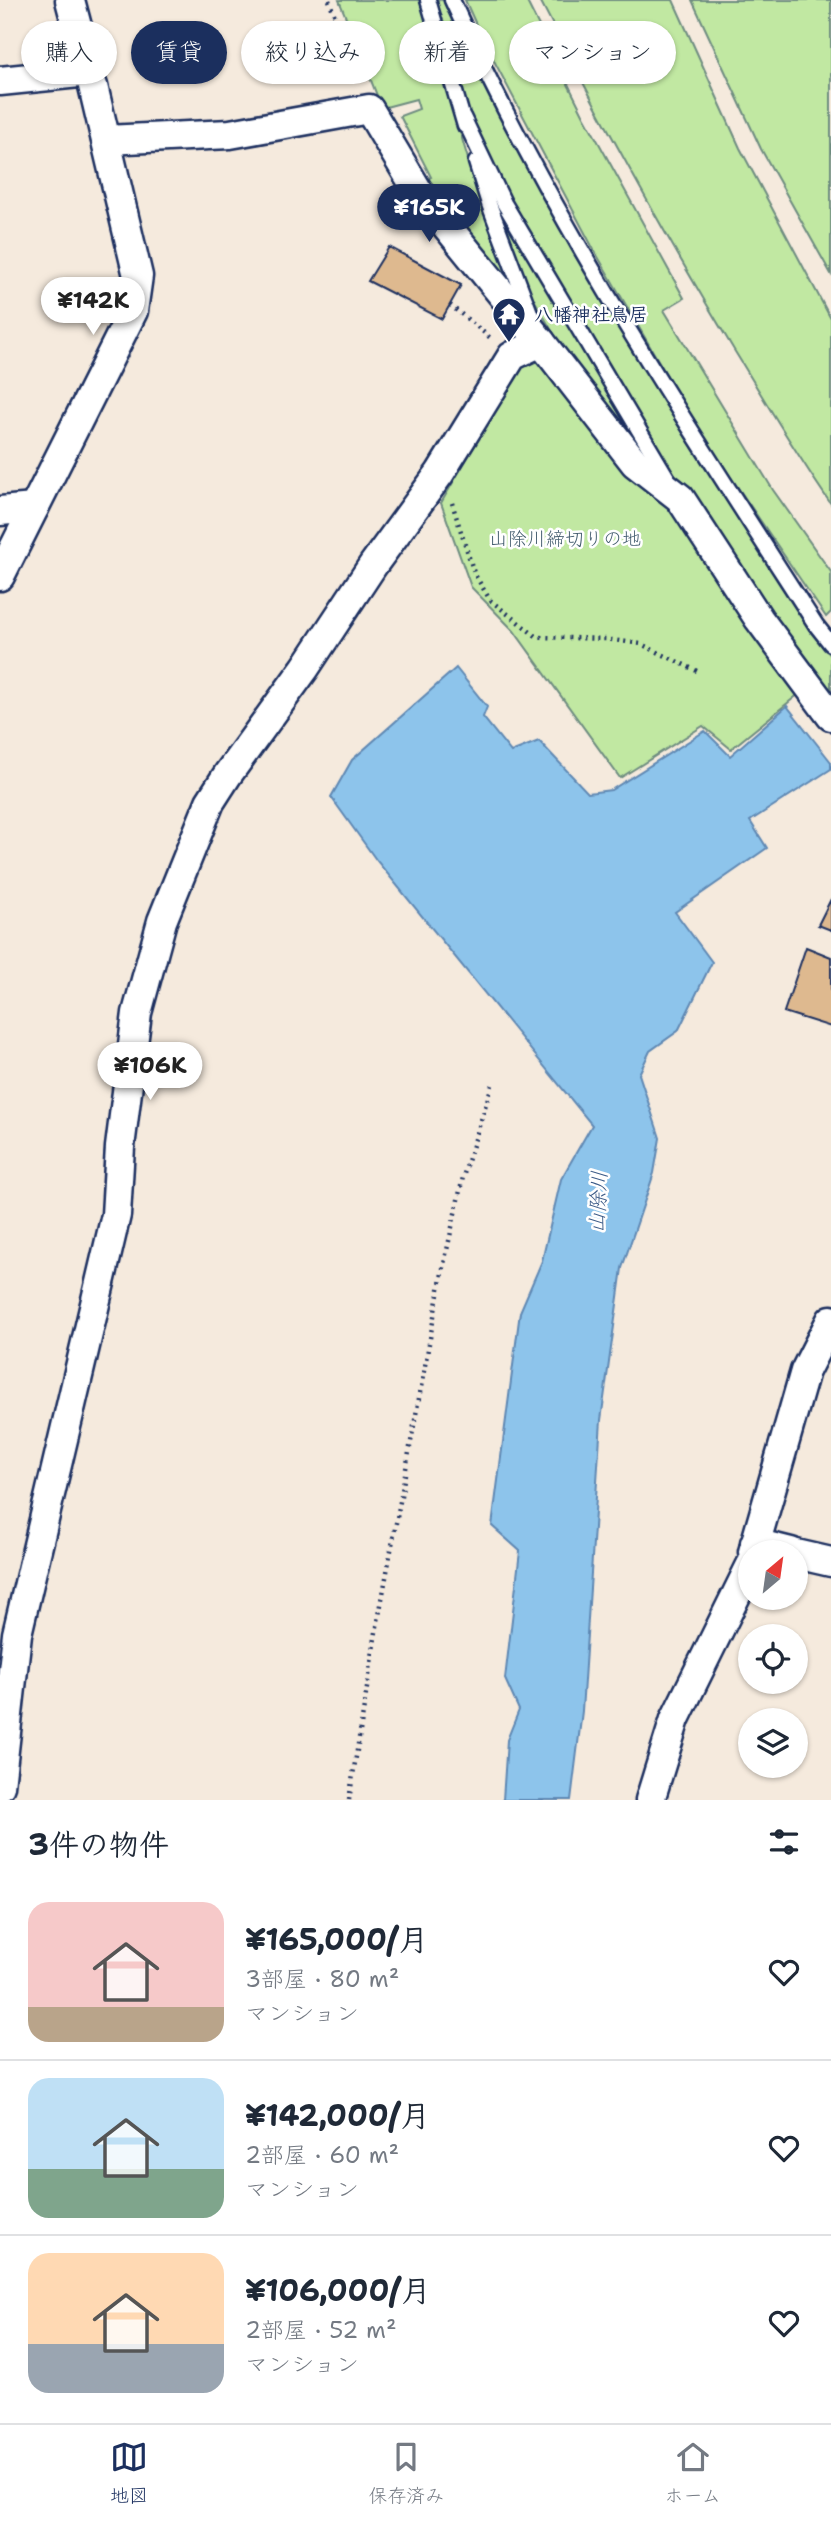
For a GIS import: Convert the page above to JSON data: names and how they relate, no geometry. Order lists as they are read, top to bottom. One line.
{"water":["山除川"],"parks":["山除川締切りの地"],"places":{"temple":["八幡神社鳥居"]},"north":"top right","page":{"chip":["購入","賃貸","絞り込み","新着","マンション"],"price":["¥165K","¥142K","¥106K"],"heading":"3件の物件","list":[{"name":"¥165,000/月","note":"3部屋 · 80 m² · マンション"},{"name":"¥142,000/月","note":"2部屋 · 60 m² · マンション"},{"name":"¥106,000/月","note":"2部屋 · 52 m² · マンション"}],"tabs":["地図","保存済み","ホーム"]}}
